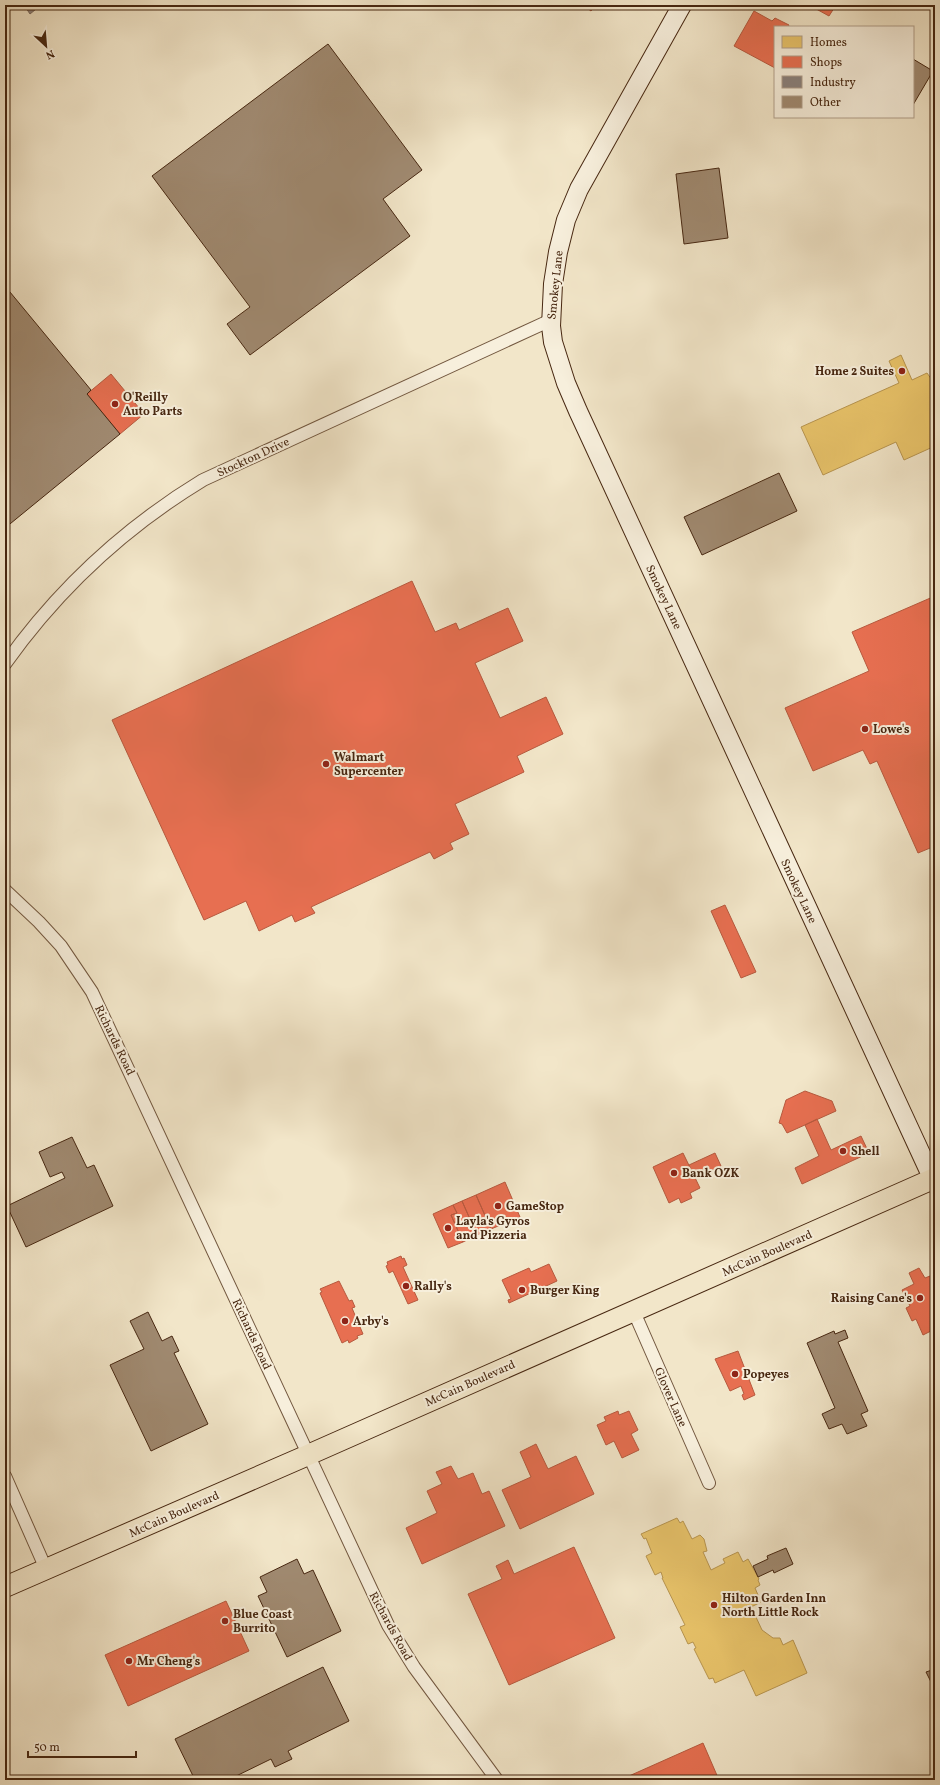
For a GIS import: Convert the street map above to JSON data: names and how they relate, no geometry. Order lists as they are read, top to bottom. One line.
{"streets":{"main road":["McCain Boulevard"],"street":["Smokey Lane","Stockton Drive","Richards Road","Glover Lane"]},"crossings":[["Smokey Lane","Stockton Drive"],["Smokey Lane","McCain Boulevard"],["Richards Road","McCain Boulevard"],["McCain Boulevard","Glover Lane"]],"places":["Home 2 Suites","O'Reilly Auto Parts","Lowe's","Walmart Supercenter","Shell","Bank OZK","GameStop","Layla's Gyros and Pizzeria","Rally's","Burger King","Raising Cane's","Arby's","Popeyes","Hilton Garden Inn North Little Rock","Blue Coast Burrito","Mr Cheng's"],"legend":["Homes","Shops","Industry","Other"],"scale_bar":"50 m","north":"bottom right"}
